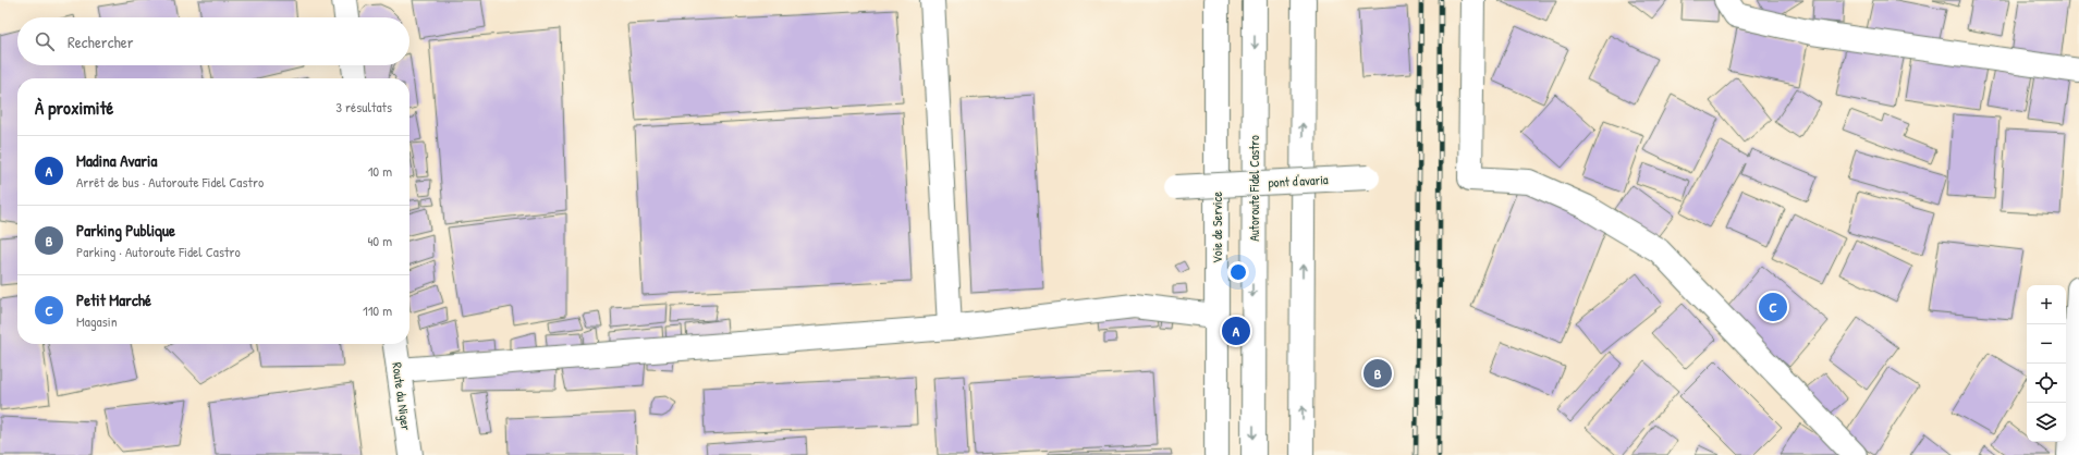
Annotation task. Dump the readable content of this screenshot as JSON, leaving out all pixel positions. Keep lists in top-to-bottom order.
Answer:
{
  "streets": {
    "main road": [
      "pont d'avaria",
      "Autoroute Fidel Castro",
      "Voie de Service",
      "Route du Niger"
    ]
  },
  "page": {
    "search": "Rechercher",
    "heading": ["À proximité", "3 résultats"],
    "list": [
      {
        "mark": "A",
        "name": "Madina Avaria",
        "note": "Arrêt de bus · Autoroute Fidel Castro",
        "value": "10 m"
      },
      {
        "mark": "B",
        "name": "Parking Publique",
        "note": "Parking · Autoroute Fidel Castro",
        "value": "40 m"
      },
      {
        "mark": "C",
        "name": "Petit Marché",
        "note": "Magasin",
        "value": "110 m"
      }
    ],
    "map_buttons": ["+", "−"],
    "pins": ["C", "A", "B"]
  }
}
